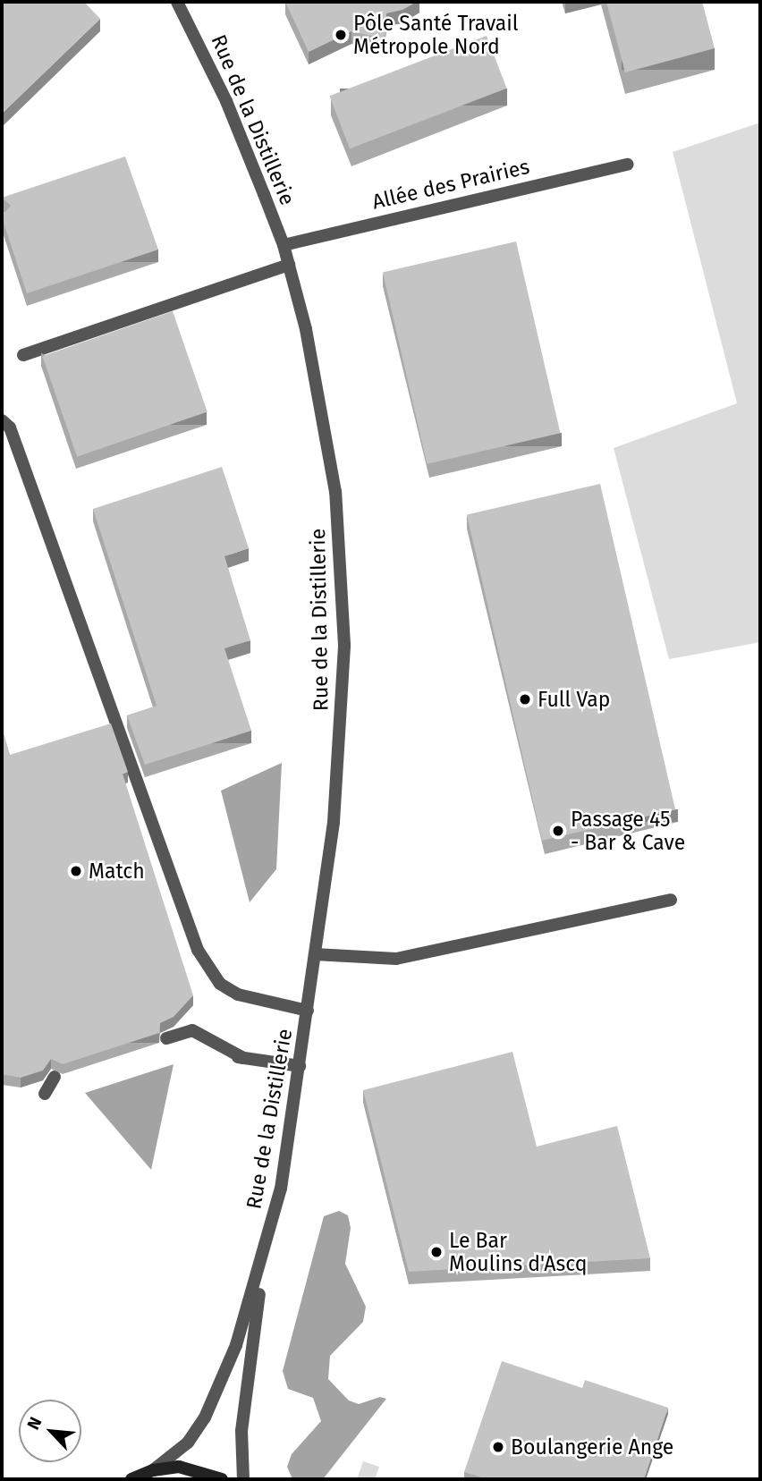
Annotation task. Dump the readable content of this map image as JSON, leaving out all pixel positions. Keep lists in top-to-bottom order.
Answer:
{
  "streets": {
    "street": ["Rue de la Distillerie", "Allée des Prairies"]
  },
  "crossings": [
    ["Rue de la Distillerie", "Allée des Prairies"]
  ],
  "places": [
    "Pôle Santé Travail Métropole Nord",
    "Full Vap",
    "Passage 45 - Bar & Cave",
    "Match",
    "Le Bar Moulins d'Ascq",
    "Boulangerie Ange"
  ],
  "north": "top left"
}
